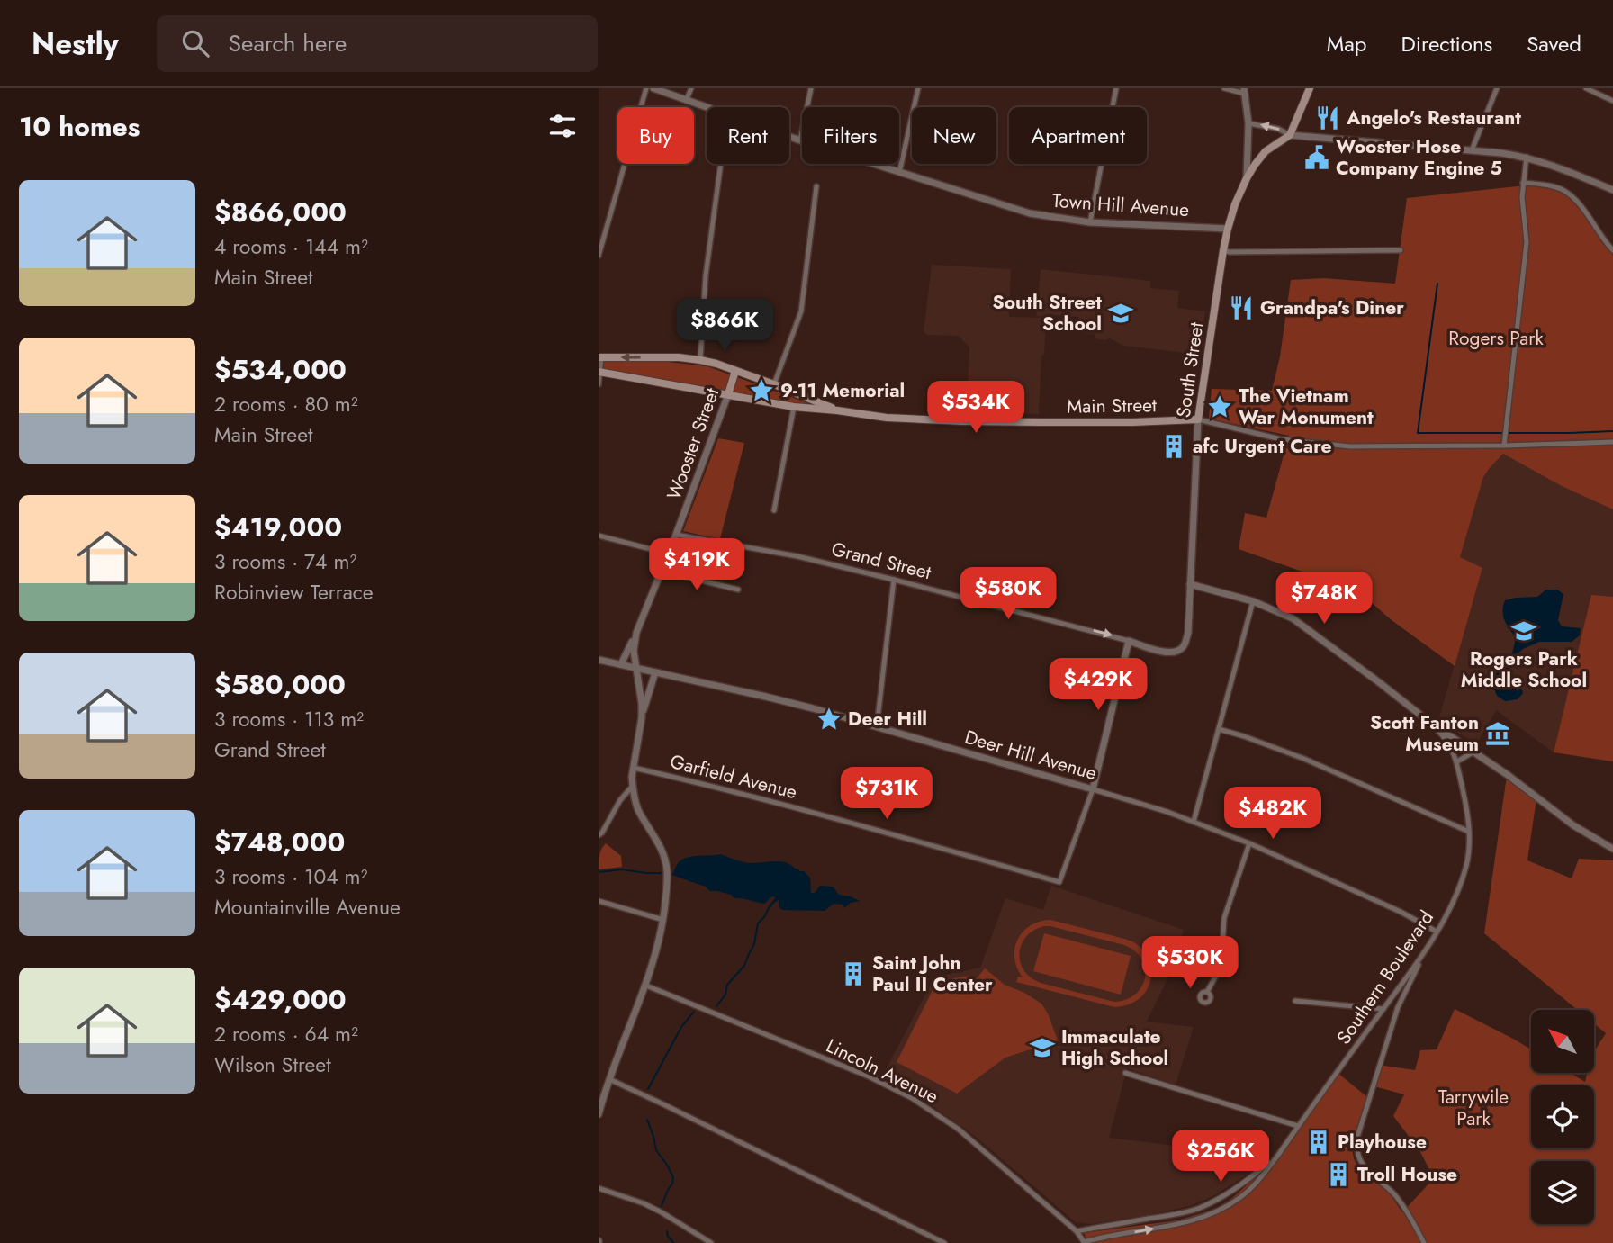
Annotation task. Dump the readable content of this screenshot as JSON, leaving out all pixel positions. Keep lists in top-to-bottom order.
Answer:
{
  "streets": {
    "main road": ["South Street", "Main Street", "Wooster Street"],
    "street": [
      "Town Hill Avenue",
      "Grand Street",
      "Deer Hill Avenue",
      "Garfield Avenue",
      "Southern Boulevard",
      "Lincoln Avenue"
    ]
  },
  "crossings": [
    ["Town Hill Avenue", "South Street"],
    ["South Street", "Main Street"],
    ["South Street", "Grand Street"],
    ["Main Street", "Wooster Street"],
    ["Wooster Street", "Grand Street"],
    ["Wooster Street", "Deer Hill Avenue"],
    ["Deer Hill Avenue", "Garfield Avenue"],
    ["Deer Hill Avenue", "Southern Boulevard"],
    ["Southern Boulevard", "Lincoln Avenue"]
  ],
  "one_way": ["Grand Street"],
  "parks": ["Rogers Park", "Tarrywile Park"],
  "places": {
    "restaurant": ["Angelo's Restaurant", "Grandpa's Diner"],
    "public building": ["Wooster Hose Company Engine 5"],
    "school or university": ["South Street School", "Rogers Park Middle School", "Immaculate High School"],
    "place": ["9-11 Memorial", "The Vietnam War Monument", "Deer Hill"],
    "building": [
      "afc Urgent Care",
      "Saint John Paul II Center",
      "Playhouse",
      "Troll House"
    ],
    "museum": ["Scott Fanton Museum"]
  },
  "north": "top left",
  "page": {
    "header": "Nestly",
    "search": "Search here",
    "nav": ["Map", "Directions", "Saved"],
    "heading": "10 homes",
    "chip": [
      "Buy",
      "Rent",
      "Filters",
      "New",
      "Apartment"
    ],
    "list": [
      {
        "name": "$866,000",
        "note": "4 rooms · 144 m² · Main Street"
      },
      {
        "name": "$534,000",
        "note": "2 rooms · 80 m² · Main Street"
      },
      {
        "name": "$419,000",
        "note": "3 rooms · 74 m² · Robinview Terrace"
      },
      {
        "name": "$580,000",
        "note": "3 rooms · 113 m² · Grand Street"
      },
      {
        "name": "$748,000",
        "note": "3 rooms · 104 m² · Mountainville Avenue"
      },
      {
        "name": "$429,000",
        "note": "2 rooms · 64 m² · Wilson Street"
      }
    ],
    "price": [
      "$866K",
      "$534K",
      "$419K",
      "$580K",
      "$748K",
      "$429K",
      "$731K",
      "$482K",
      "$530K",
      "$256K"
    ]
  }
}
